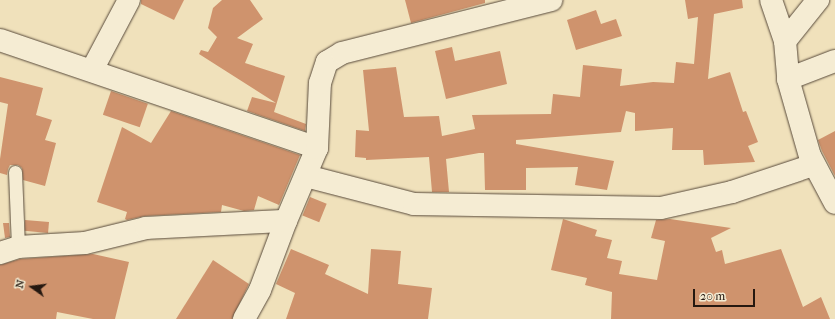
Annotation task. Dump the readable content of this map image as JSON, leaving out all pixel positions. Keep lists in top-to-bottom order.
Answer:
{
  "scale_bar": "20 m",
  "north": "left"
}
